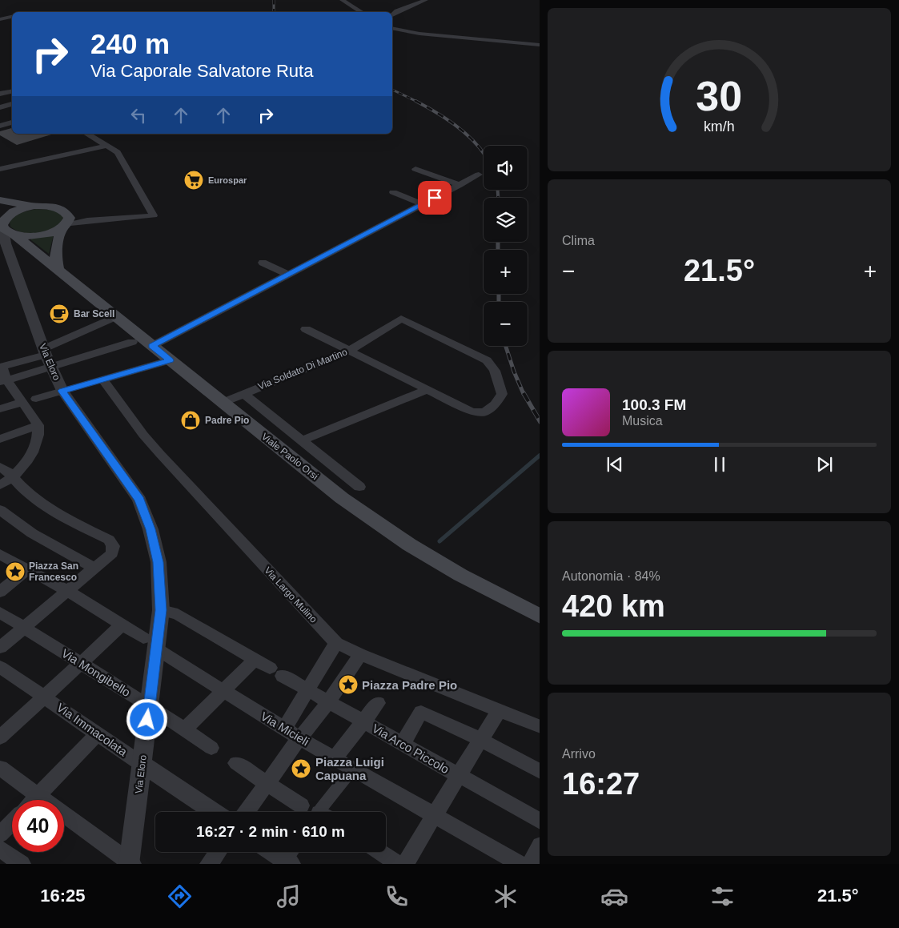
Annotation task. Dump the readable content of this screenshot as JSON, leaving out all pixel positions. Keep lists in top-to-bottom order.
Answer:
{
  "streets": {
    "main road": ["Viale Paolo Orsi"],
    "street": [
      "Via Eloro",
      "Via Soldato Di Martino",
      "Via Largo Mulino",
      "Via Mongibello",
      "Via Micieli",
      "Via Immacolata",
      "Via Arco Piccolo"
    ]
  },
  "crossings": [
    ["Via Eloro", "Viale Paolo Orsi"],
    ["Via Eloro", "Via Mongibello"],
    ["Via Eloro", "Via Micieli"],
    ["Via Eloro", "Via Immacolata"],
    ["Via Eloro", "Via Arco Piccolo"],
    ["Via Soldato Di Martino", "Viale Paolo Orsi"]
  ],
  "places": {
    "supermarket": ["Eurospar"],
    "cafe": ["Bar Scell"],
    "shop": ["Padre Pio"],
    "place": ["Piazza San Francesco", "Piazza Padre Pio", "Piazza Luigi Capuana"]
  },
  "page": {
    "turn": ["240 m", "Via Caporale Salvatore Ruta"],
    "map_buttons": ["+", "−"],
    "tile": [
      "Clima",
      ["Autonomia · 84%", "420 km"],
      ["Arrivo", "16:27"]
    ],
    "heat": ["−", "21.5°", "+"],
    "song": ["100.3 FM", "Musica"],
    "limit": "40",
    "trip": "16:27 · 2 min · 610 m",
    "tabs": ["16:25", "21.5°"],
    "gauge": ["30", "km/h"]
  }
}
